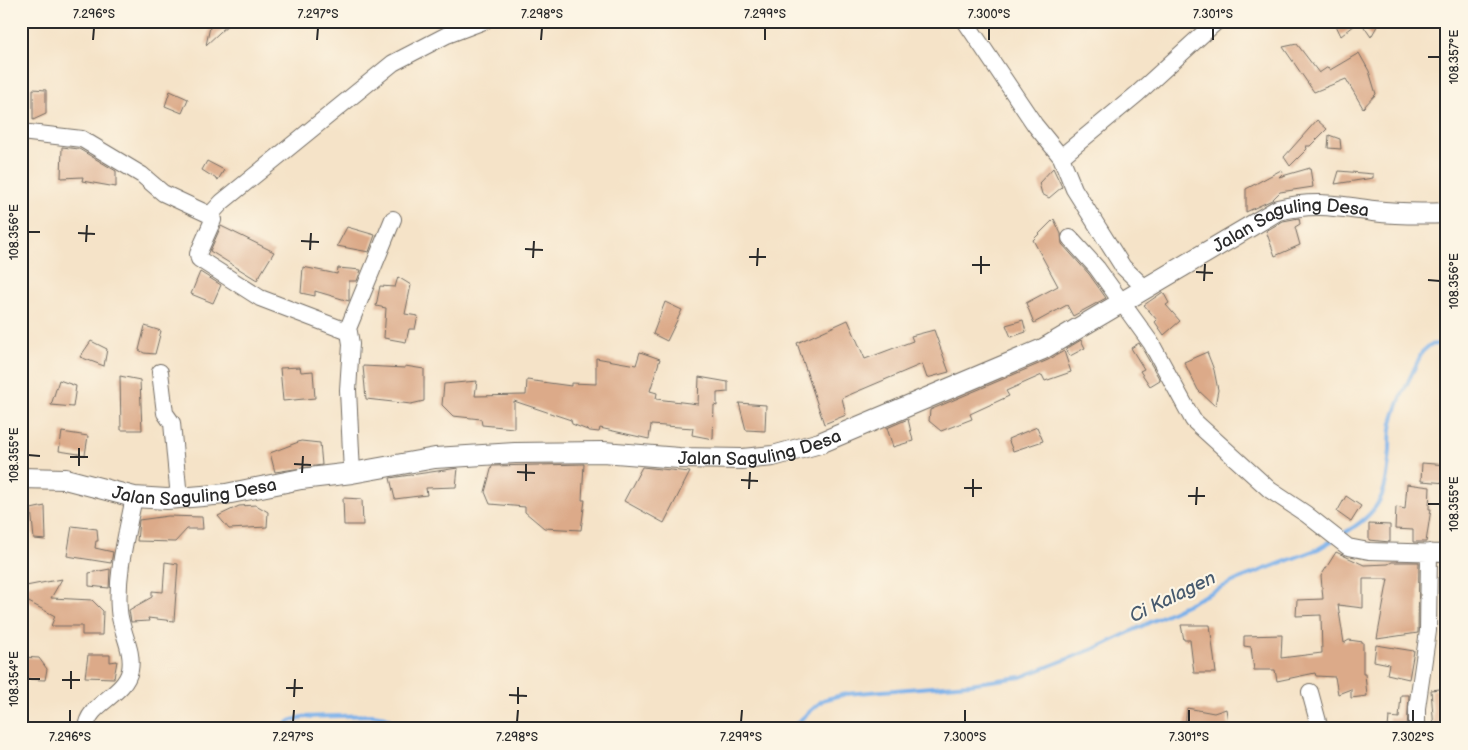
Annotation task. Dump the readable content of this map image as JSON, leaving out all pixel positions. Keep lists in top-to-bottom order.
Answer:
{
  "streets": {
    "street": ["Jalan Saguling Desa"]
  },
  "water": ["Ci Kalagen"],
  "coordinates": [
    "7.296°S",
    "7.297°S",
    "7.298°S",
    "7.299°S",
    "7.300°S",
    "7.301°S",
    "108.357°E",
    "108.356°E",
    "108.355°E",
    "108.354°E",
    "7.302°S"
  ]
}
